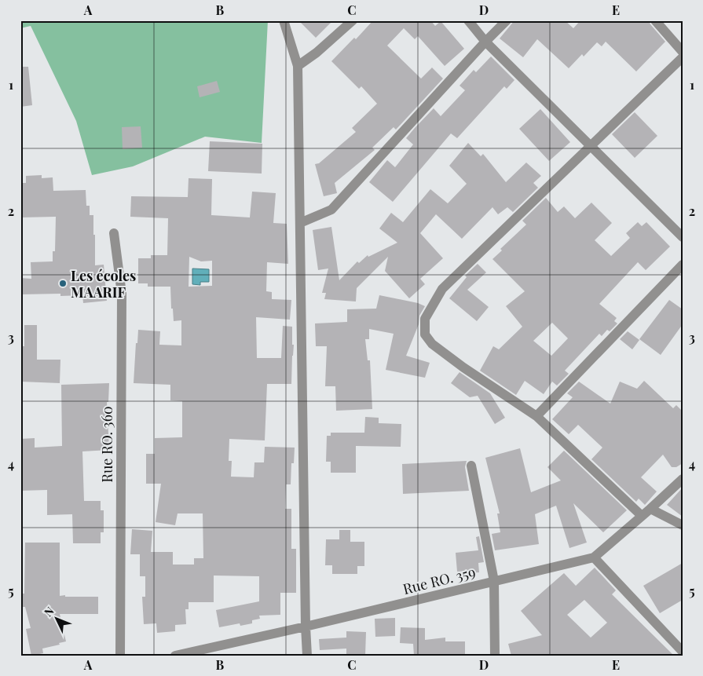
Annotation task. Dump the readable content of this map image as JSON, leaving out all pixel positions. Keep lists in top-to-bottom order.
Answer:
{
  "streets": {
    "street": ["Rue RO. 360", "Rue RO. 359"]
  },
  "places": ["Les écoles MAARIF"],
  "north": "top left",
  "grid": {
    "columns": [
      "A",
      "B",
      "C",
      "D",
      "E"
    ],
    "rows": [
      "1",
      "2",
      "3",
      "4",
      "5"
    ]
  }
}
